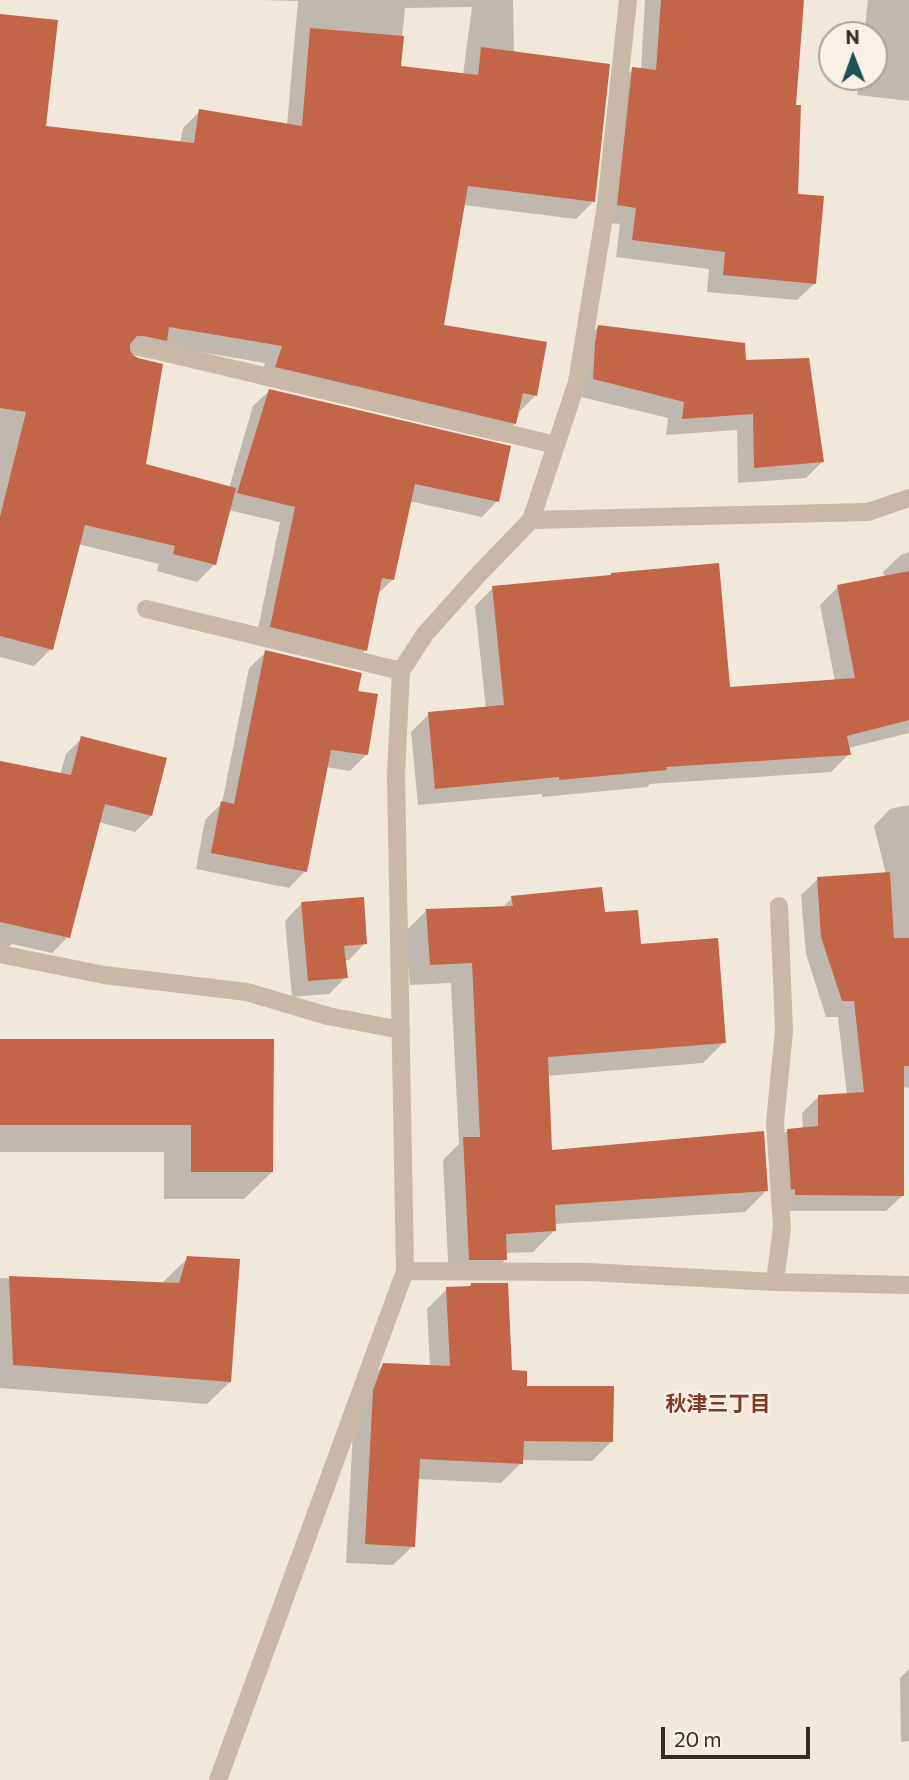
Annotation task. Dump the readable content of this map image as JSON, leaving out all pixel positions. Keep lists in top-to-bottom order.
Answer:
{
  "districts": ["秋津三丁目"],
  "scale_bar": "20 m",
  "north": "top"
}
